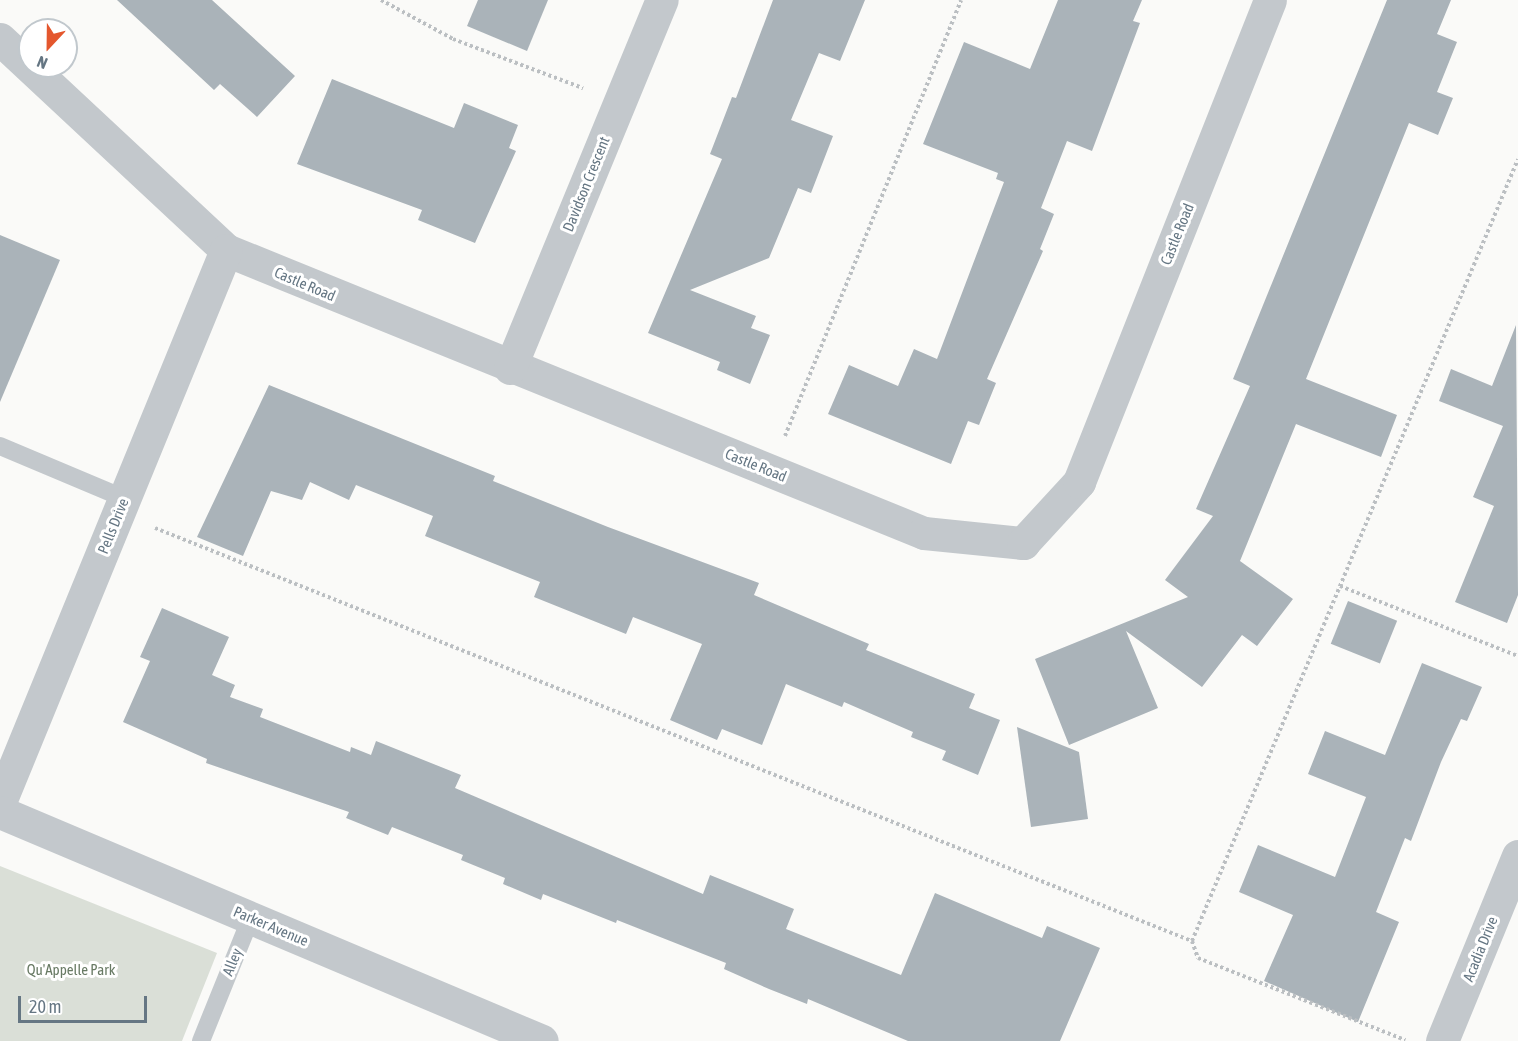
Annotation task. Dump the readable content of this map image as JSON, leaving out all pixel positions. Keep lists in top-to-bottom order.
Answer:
{
  "streets": {
    "street": [
      "Davidson Crescent",
      "Castle Road",
      "Pells Drive",
      "Parker Avenue",
      "Acadia Drive"
    ],
    "lane": ["Alley"]
  },
  "crossings": [
    ["Davidson Crescent", "Castle Road"],
    ["Castle Road", "Pells Drive"],
    ["Parker Avenue", "Alley"]
  ],
  "parks": ["Qu'Appelle Park"],
  "scale_bar": "20 m",
  "north": "bottom"
}
